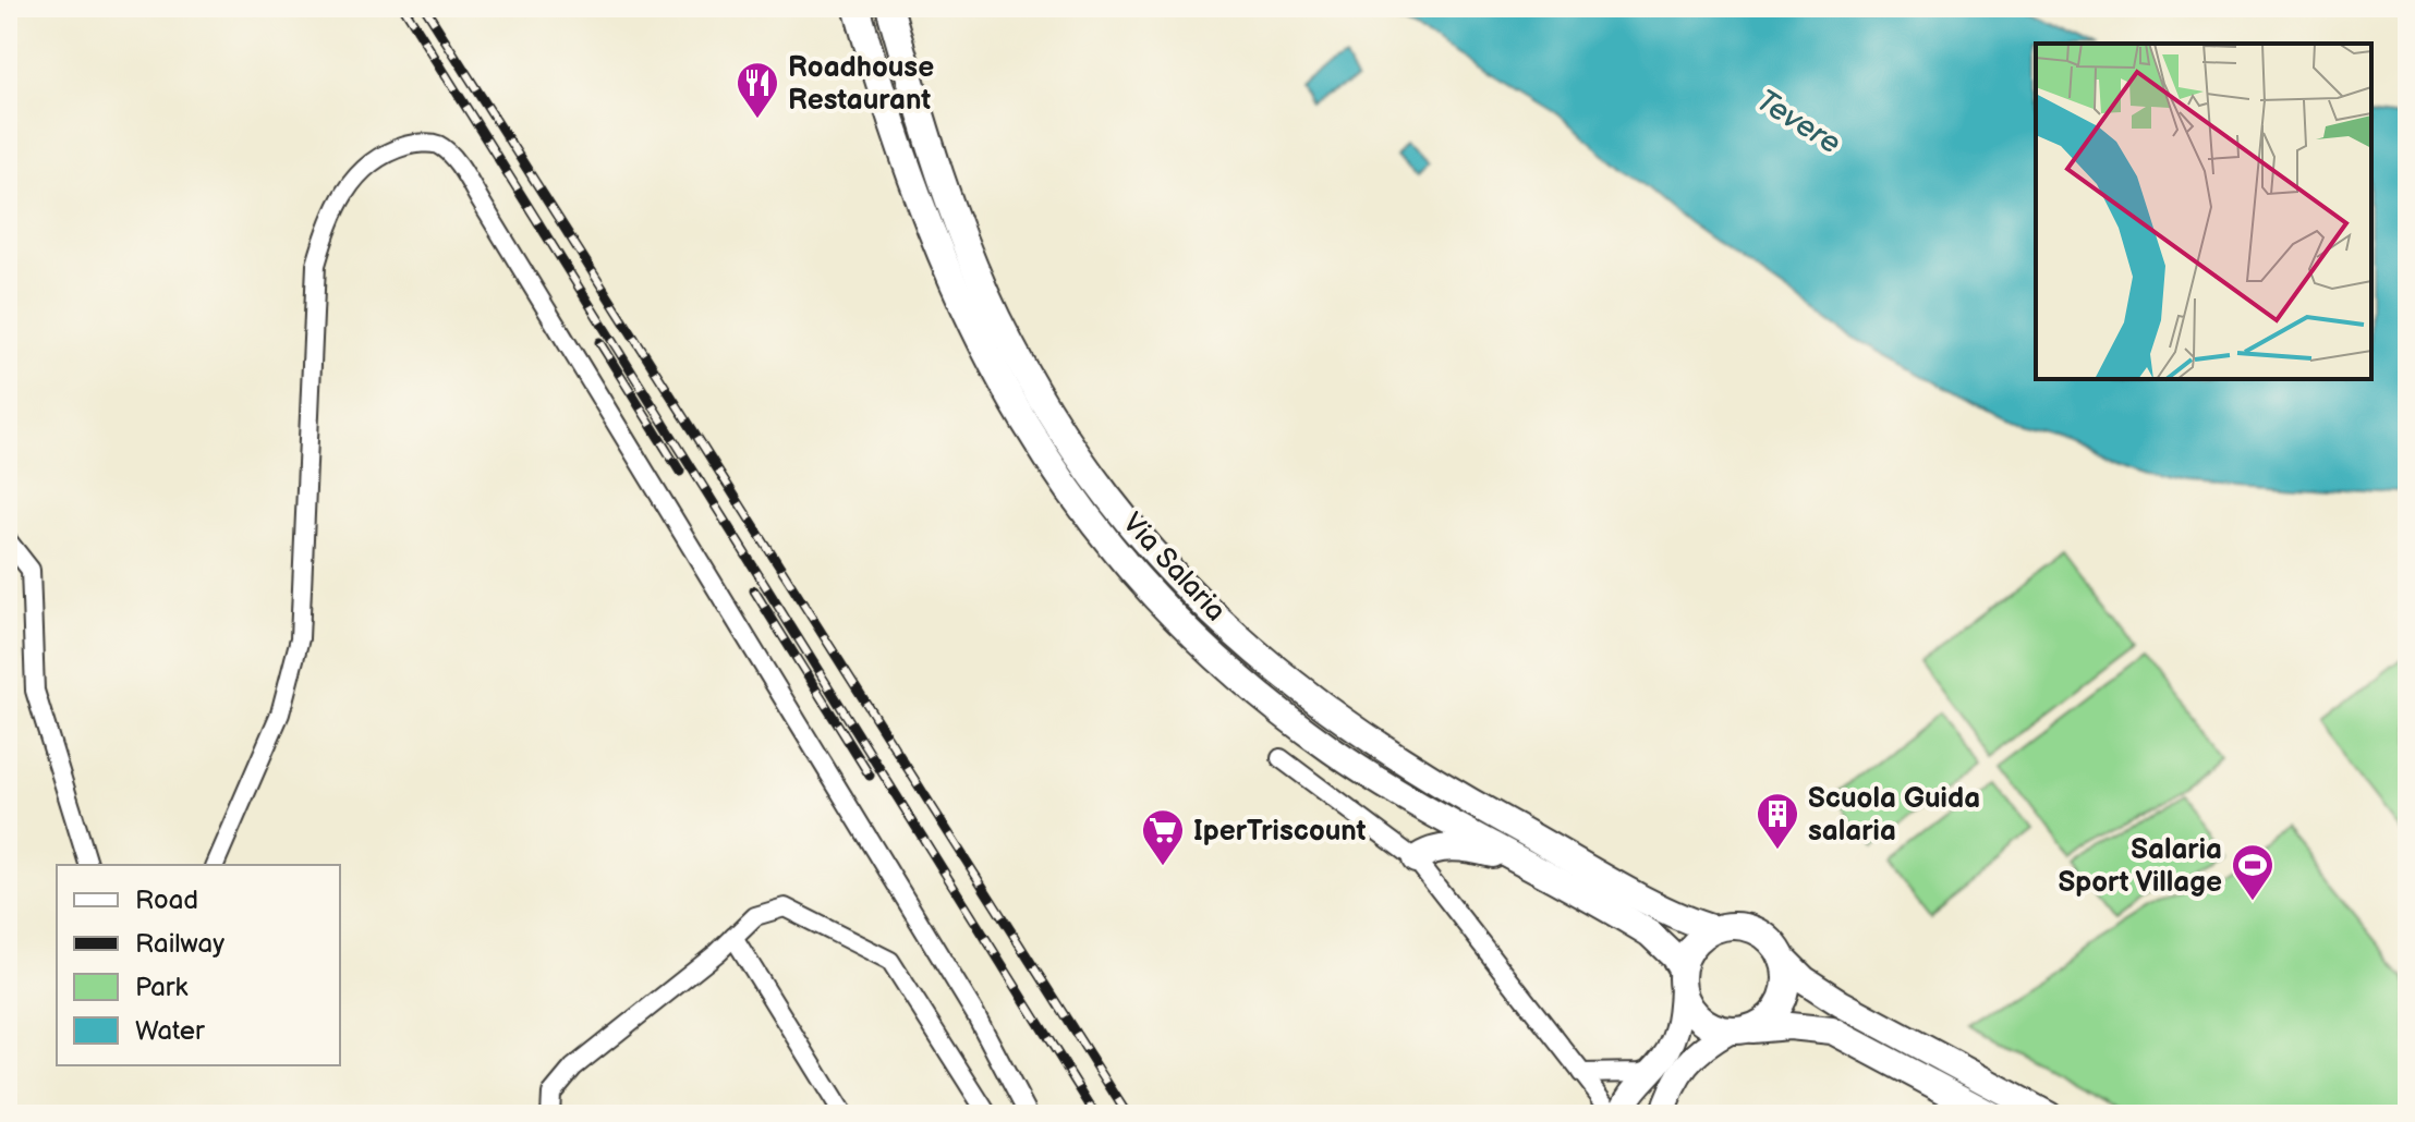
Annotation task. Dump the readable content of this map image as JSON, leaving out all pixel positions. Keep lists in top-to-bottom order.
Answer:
{
  "streets": {
    "main road": ["Via Salaria"]
  },
  "water": ["Tevere"],
  "places": {
    "restaurant": ["Roadhouse Restaurant"],
    "building": ["Scuola Guida salaria"],
    "supermarket": ["IperTriscount"],
    "sports": ["Salaria Sport Village"]
  },
  "legend": [
    "Road",
    "Railway",
    "Park",
    "Water"
  ]
}
